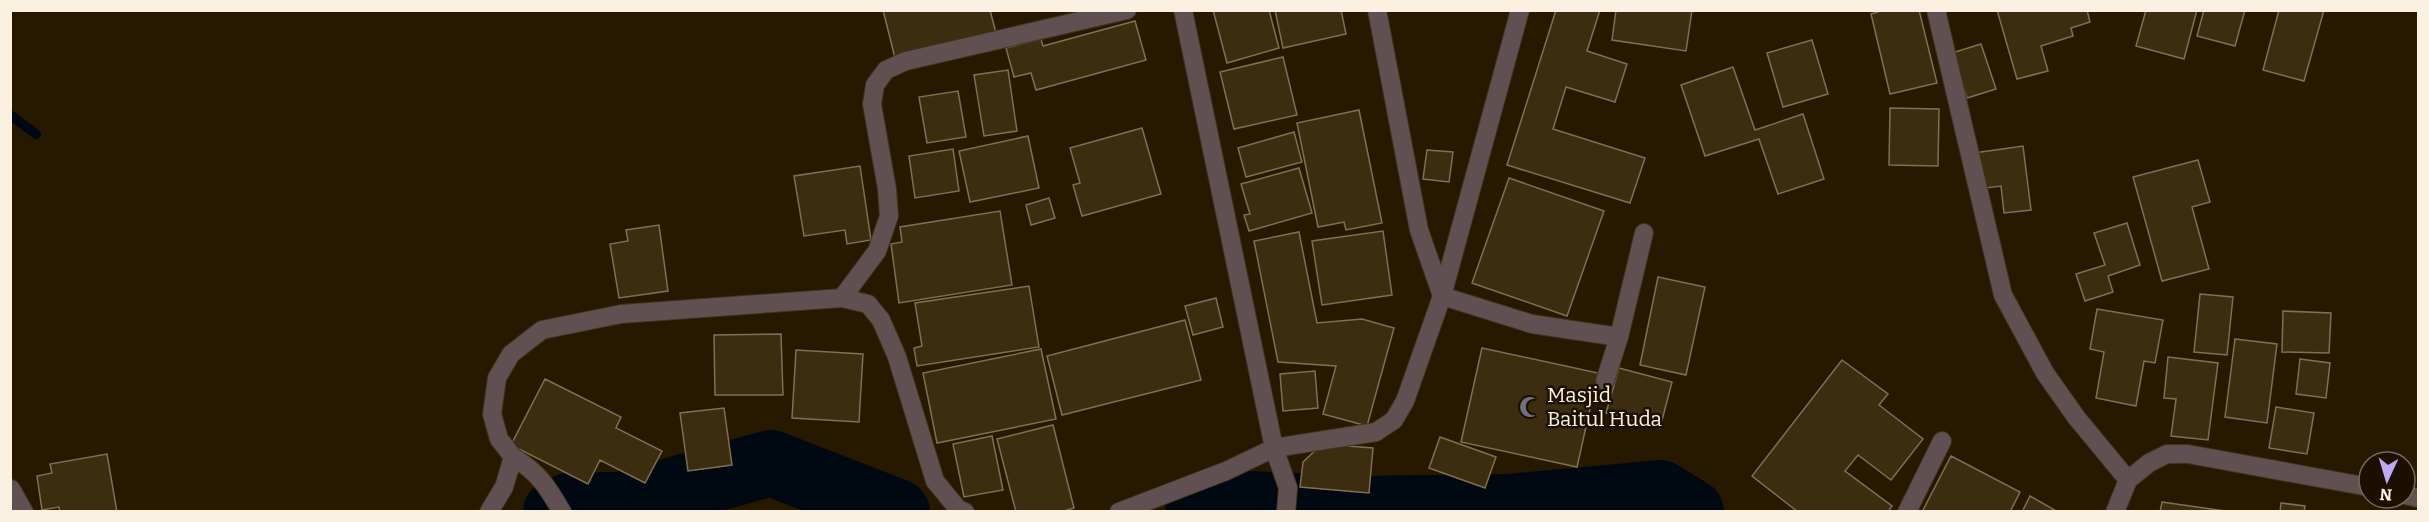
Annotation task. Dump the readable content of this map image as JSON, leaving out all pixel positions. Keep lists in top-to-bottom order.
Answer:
{
  "places": {
    "mosque": ["Masjid Baitul Huda"]
  },
  "north": "bottom"
}
